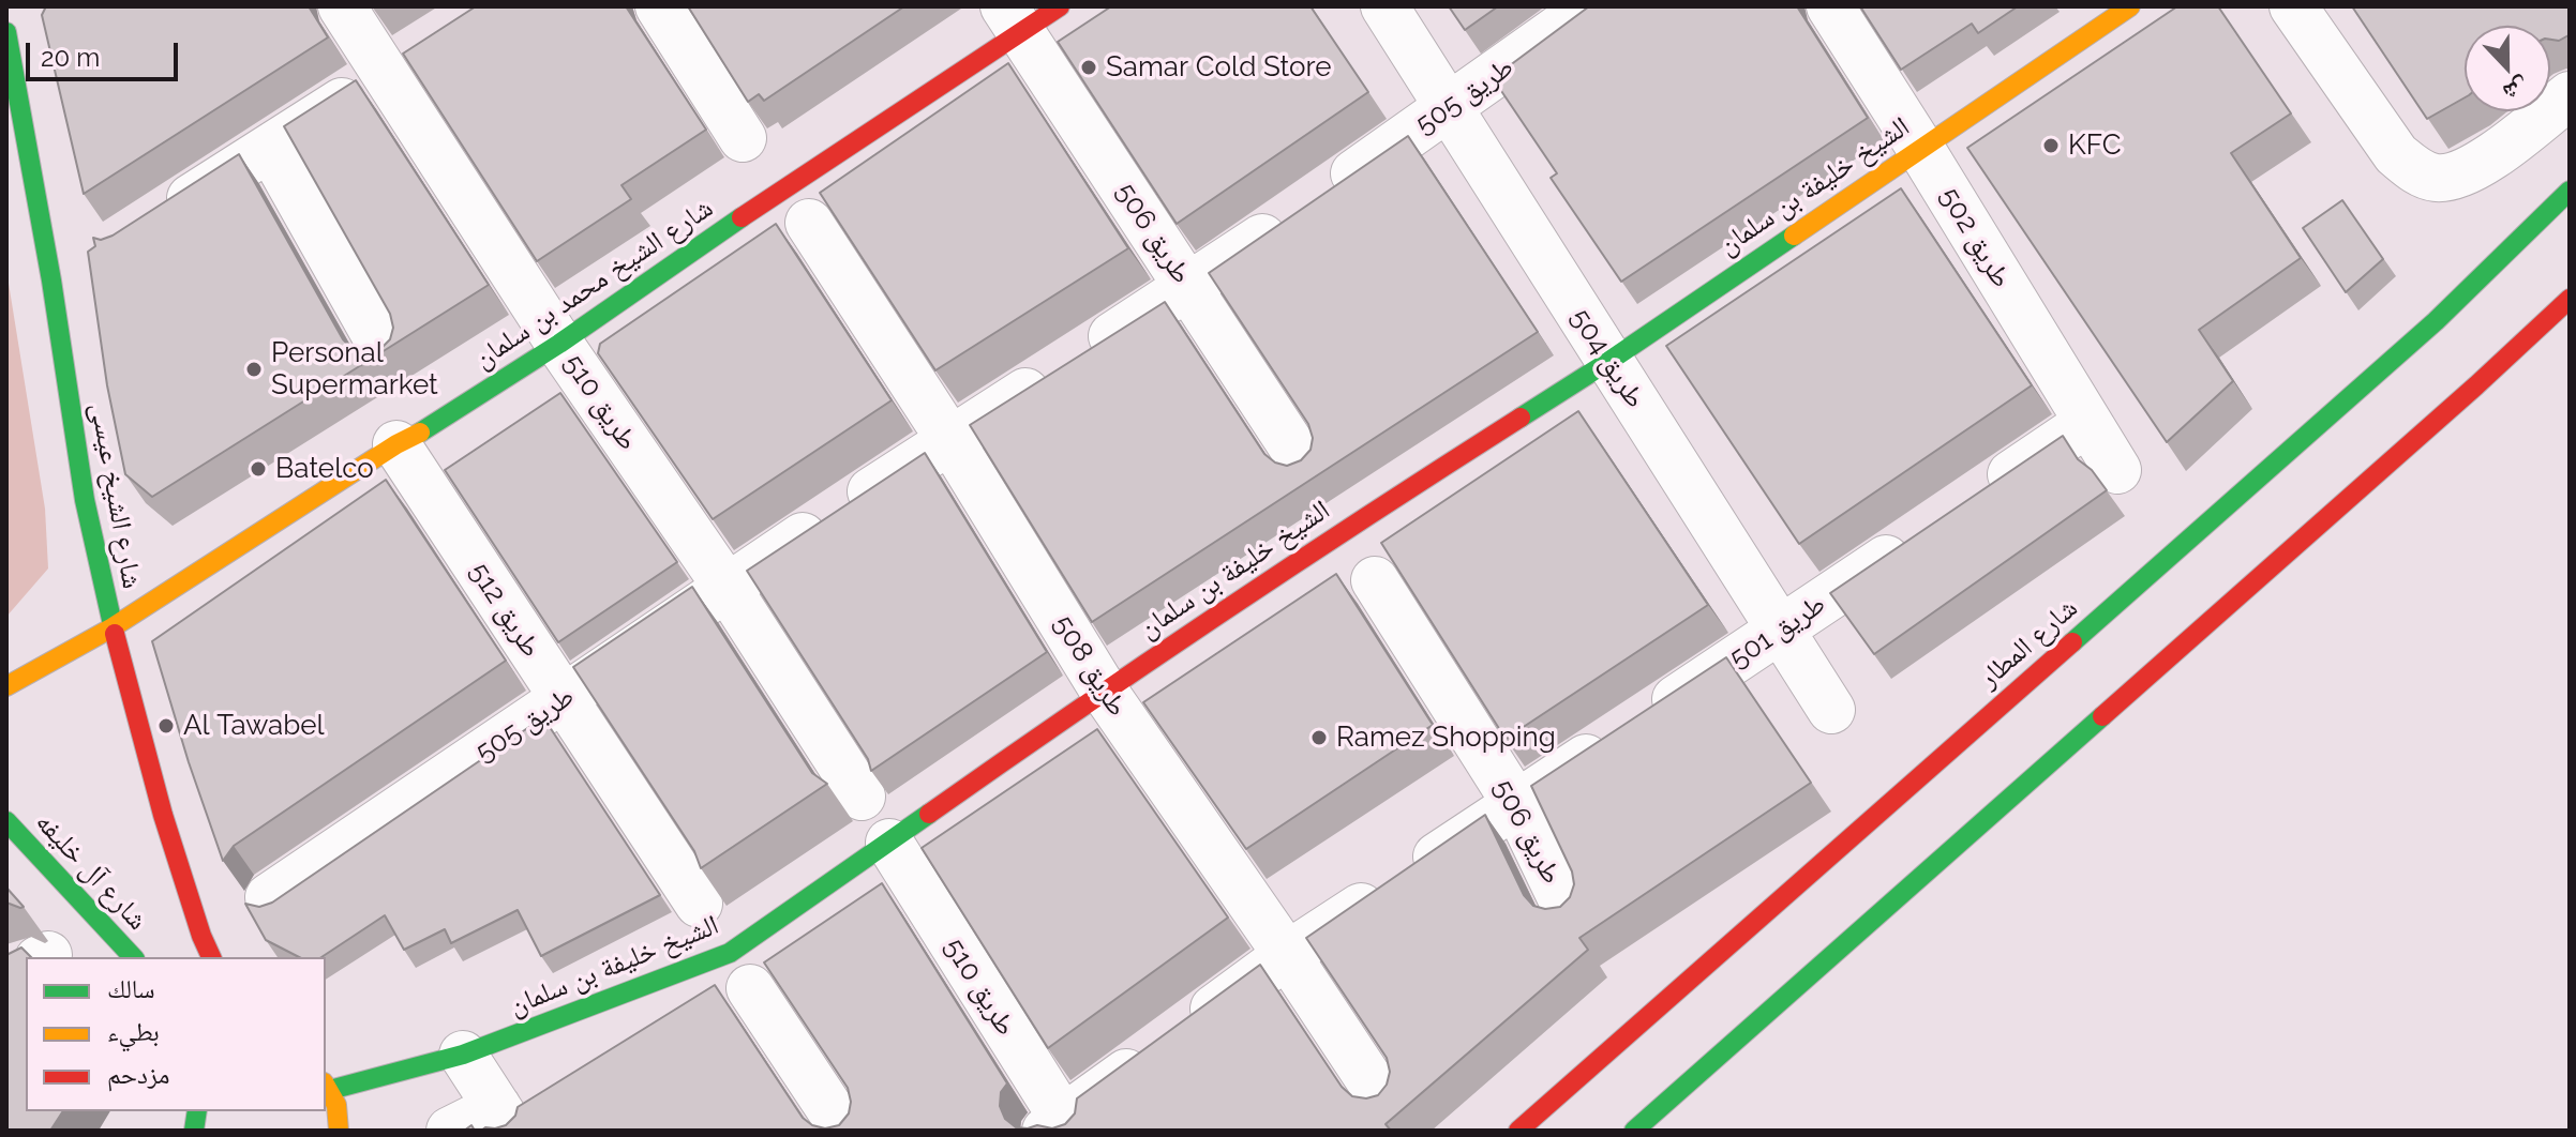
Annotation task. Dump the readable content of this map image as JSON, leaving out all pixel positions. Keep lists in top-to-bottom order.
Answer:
{
  "streets": {
    "street": [
      "طريق 505",
      "الشيخ خليفة بن سلمان",
      "طريق 506",
      "طريق 502",
      "شارع الشيخ محمد بن سلمان",
      "طريق 504",
      "طريق 510",
      "شارع الشيخ عيسى",
      "طريق 512",
      "طريق 501",
      "شارع المطار",
      "طريق 508",
      "شارع آل خليفه"
    ]
  },
  "crossings": [
    ["طريق 505", "طريق 506"],
    ["طريق 505", "طريق 504"],
    ["طريق 505", "طريق 510"],
    ["طريق 505", "طريق 512"],
    ["طريق 505", "طريق 508"],
    ["الشيخ خليفة بن سلمان", "طريق 502"],
    ["الشيخ خليفة بن سلمان", "طريق 504"],
    ["الشيخ خليفة بن سلمان", "طريق 510"],
    ["الشيخ خليفة بن سلمان", "طريق 508"],
    ["طريق 506", "شارع الشيخ محمد بن سلمان"],
    ["طريق 506", "طريق 501"],
    ["شارع الشيخ محمد بن سلمان", "طريق 510"],
    ["شارع الشيخ محمد بن سلمان", "شارع الشيخ عيسى"],
    ["شارع الشيخ محمد بن سلمان", "طريق 512"],
    ["طريق 504", "طريق 501"],
    ["طريق 510", "طريق 501"],
    ["طريق 501", "طريق 508"]
  ],
  "places": [
    "Samar Cold Store",
    "KFC",
    "Personal Supermarket",
    "Batelco",
    "Al Tawabel",
    "Ramez Shopping"
  ],
  "legend": ["سالك", "بطيء", "مزدحم"],
  "scale_bar": "20 m",
  "north": "bottom"
}
